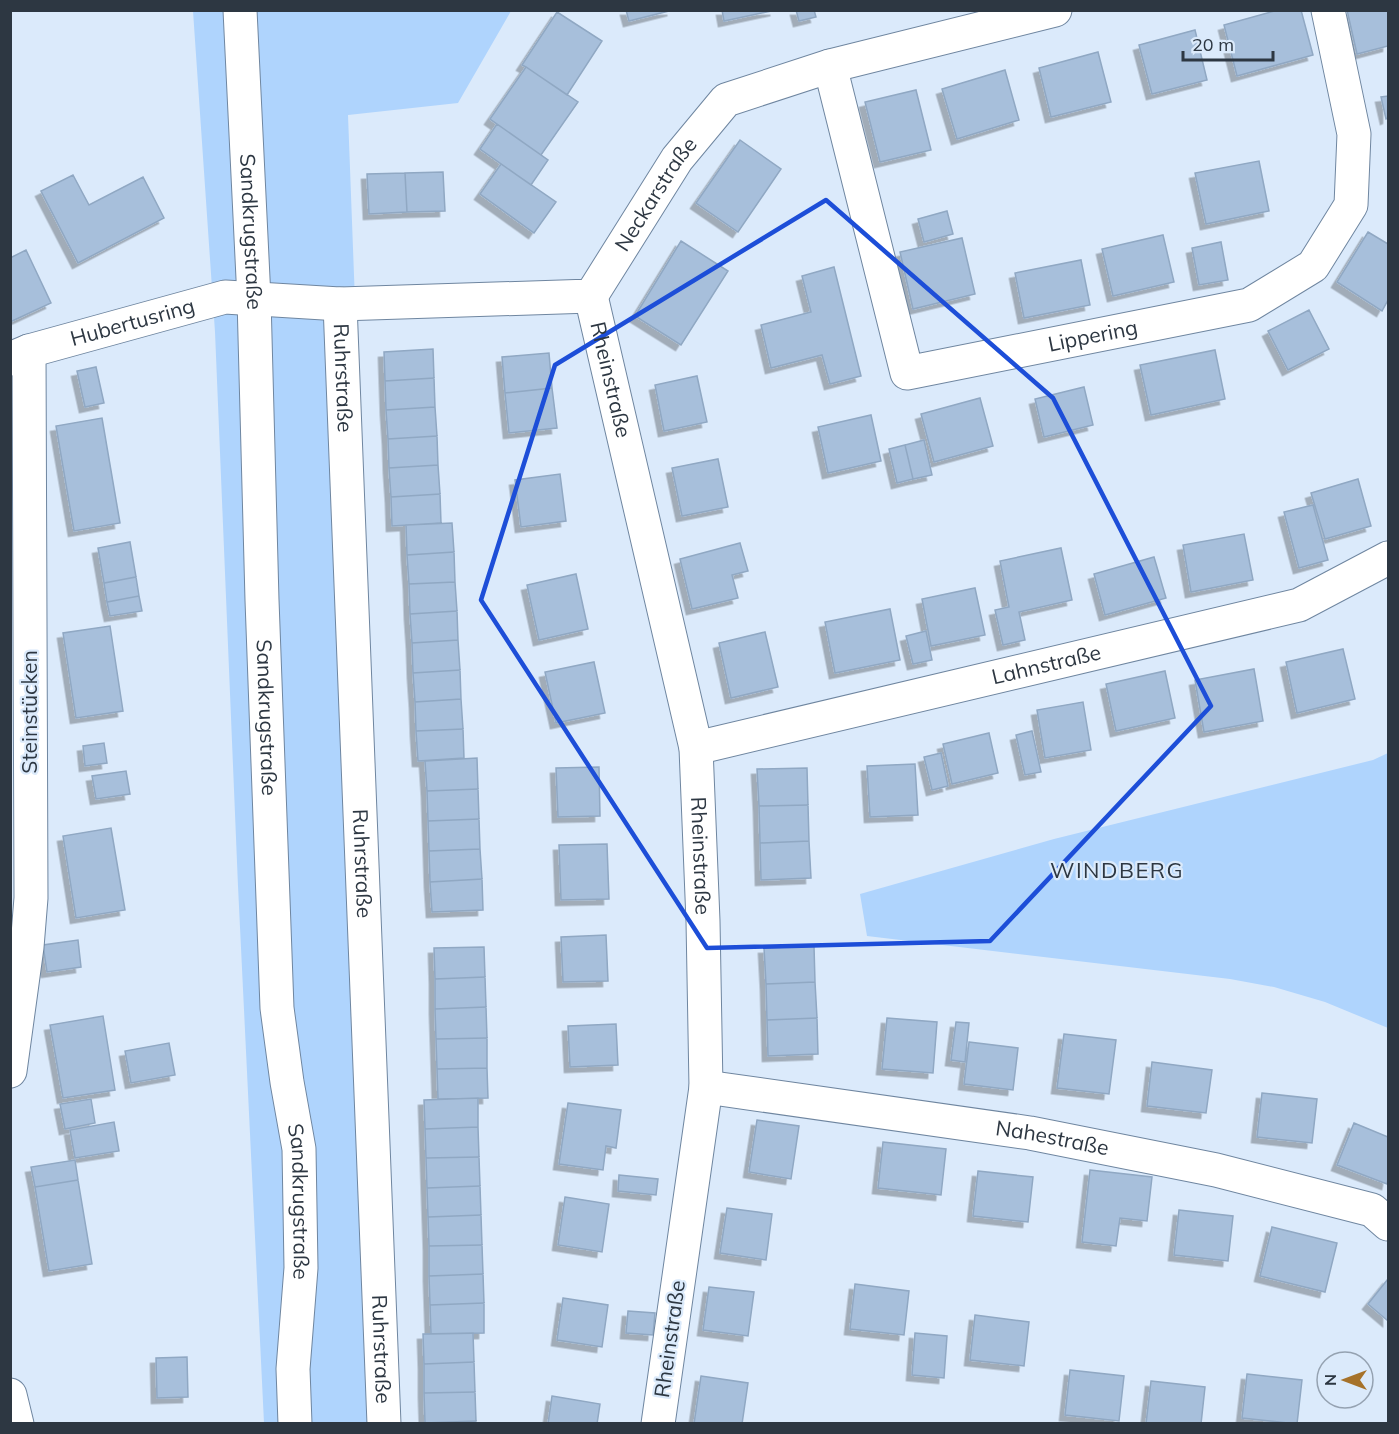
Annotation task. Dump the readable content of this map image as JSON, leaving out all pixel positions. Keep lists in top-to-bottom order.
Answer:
{
  "streets": {
    "street": [
      "Neckarstraße",
      "Sandkrugstraße",
      "Hubertusring",
      "Lippering",
      "Ruhrstraße",
      "Rheinstraße",
      "Lahnstraße",
      "Steinstücken",
      "Nahestraße"
    ]
  },
  "crossings": [
    ["Neckarstraße", "Lippering"],
    ["Neckarstraße", "Rheinstraße"],
    ["Sandkrugstraße", "Hubertusring"],
    ["Hubertusring", "Steinstücken"],
    ["Rheinstraße", "Lahnstraße"],
    ["Rheinstraße", "Nahestraße"]
  ],
  "districts": ["WINDBERG"],
  "scale_bar": "20 m",
  "north": "left"
}
